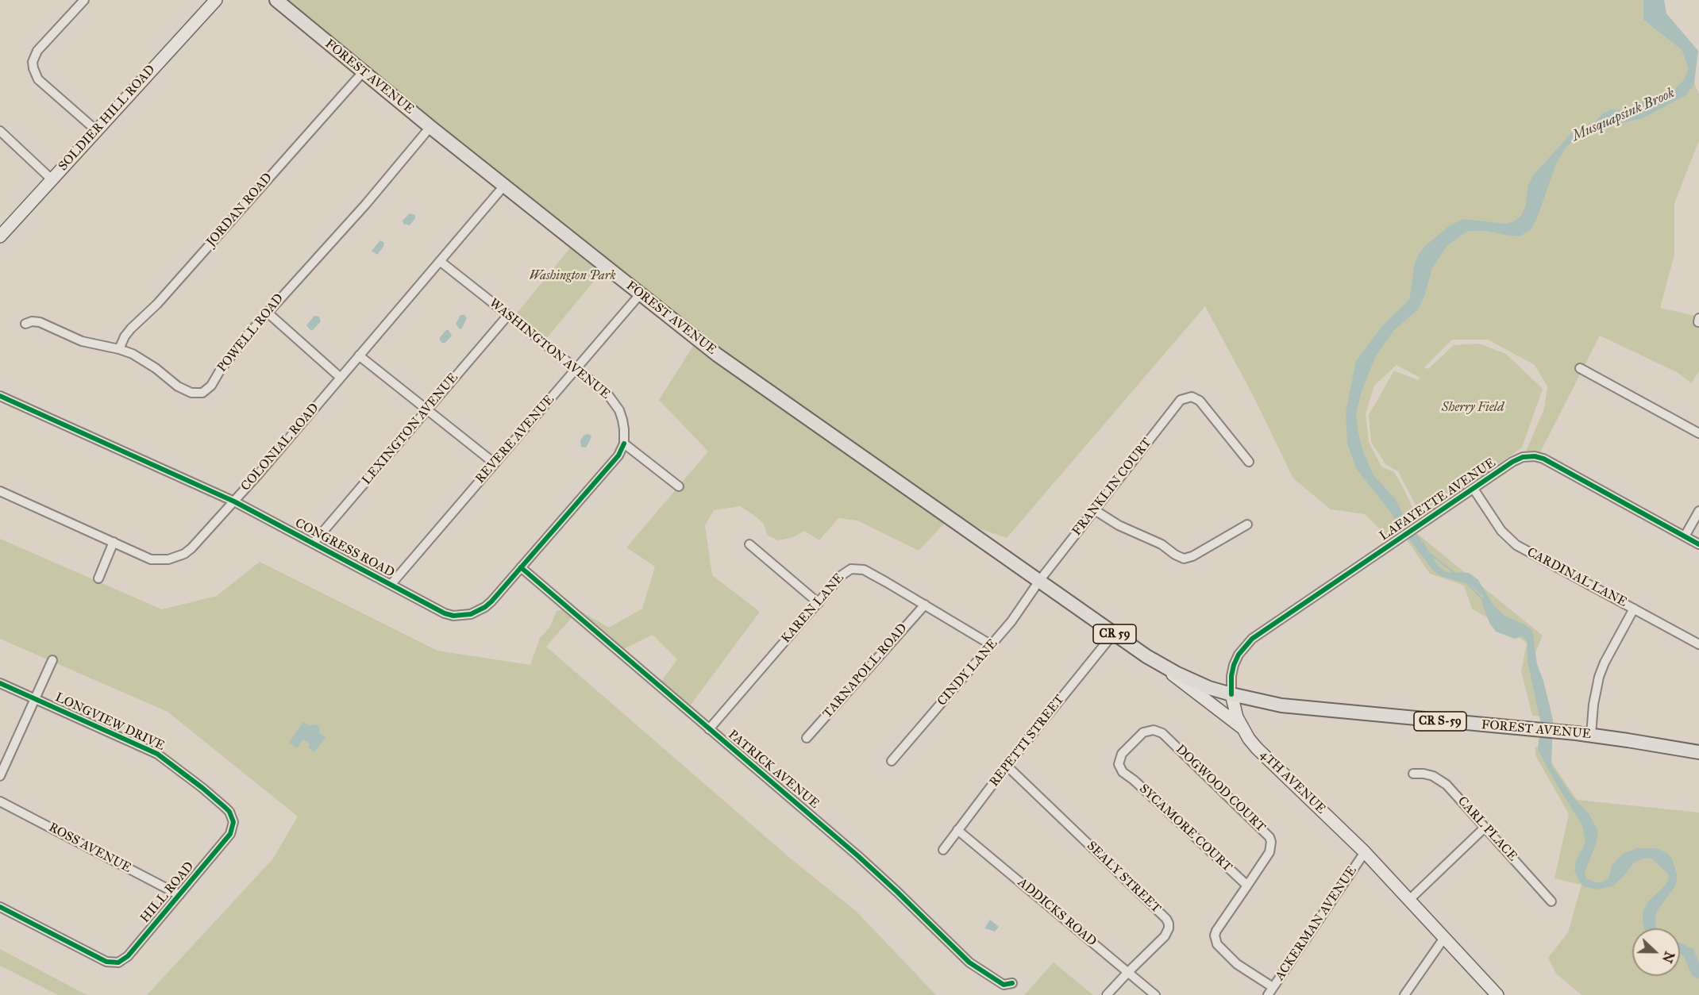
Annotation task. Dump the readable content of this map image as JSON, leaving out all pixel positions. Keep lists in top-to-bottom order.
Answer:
{
  "streets": {
    "main road": [
      "FOREST AVENUE",
      "SOLDIER HILL ROAD",
      "CR 59",
      "CR S-59",
      "4TH AVENUE"
    ],
    "street": [
      "JORDAN ROAD",
      "POWELL ROAD",
      "WASHINGTON AVENUE",
      "LEXINGTON AVENUE",
      "REVERE AVENUE",
      "COLONIAL ROAD",
      "FRANKLIN COURT",
      "LAFAYETTE AVENUE",
      "CONGRESS ROAD",
      "CARDINAL LANE",
      "KAREN LANE",
      "TARNAPOLL ROAD",
      "CINDY LANE",
      "LONGVIEW DRIVE",
      "REPETTI STREET",
      "PATRICK AVENUE",
      "DOGWOOD COURT",
      "SYCAMORE COURT",
      "CARL PLACE",
      "ROSS AVENUE",
      "SEALY STREET",
      "HILL ROAD",
      "ADDICKS ROAD",
      "ACKERMAN AVENUE"
    ]
  },
  "crossings": [
    ["FOREST AVENUE", "JORDAN ROAD"],
    ["FOREST AVENUE", "POWELL ROAD"],
    ["FOREST AVENUE", "REVERE AVENUE"],
    ["FOREST AVENUE", "COLONIAL ROAD"],
    ["FOREST AVENUE", "FRANKLIN COURT"],
    ["FOREST AVENUE", "LAFAYETTE AVENUE"],
    ["FOREST AVENUE", "CR 59"],
    ["FOREST AVENUE", "CINDY LANE"],
    ["FOREST AVENUE", "4TH AVENUE"],
    ["JORDAN ROAD", "POWELL ROAD"],
    ["WASHINGTON AVENUE", "LEXINGTON AVENUE"],
    ["WASHINGTON AVENUE", "REVERE AVENUE"],
    ["WASHINGTON AVENUE", "COLONIAL ROAD"],
    ["WASHINGTON AVENUE", "CONGRESS ROAD"],
    ["LEXINGTON AVENUE", "CONGRESS ROAD"],
    ["REVERE AVENUE", "CONGRESS ROAD"],
    ["COLONIAL ROAD", "CONGRESS ROAD"],
    ["FRANKLIN COURT", "CR 59"],
    ["FRANKLIN COURT", "CINDY LANE"],
    ["LAFAYETTE AVENUE", "CARDINAL LANE"],
    ["LAFAYETTE AVENUE", "CR 59"],
    ["LAFAYETTE AVENUE", "4TH AVENUE"],
    ["CONGRESS ROAD", "PATRICK AVENUE"],
    ["KAREN LANE", "TARNAPOLL ROAD"],
    ["KAREN LANE", "CINDY LANE"],
    ["KAREN LANE", "PATRICK AVENUE"],
    ["CR 59", "CINDY LANE"],
    ["CR 59", "REPETTI STREET"],
    ["CR 59", "4TH AVENUE"],
    ["LONGVIEW DRIVE", "HILL ROAD"],
    ["REPETTI STREET", "SEALY STREET"],
    ["REPETTI STREET", "ADDICKS ROAD"],
    ["4TH AVENUE", "ACKERMAN AVENUE"],
    ["DOGWOOD COURT", "SYCAMORE COURT"],
    ["DOGWOOD COURT", "ACKERMAN AVENUE"],
    ["ROSS AVENUE", "HILL ROAD"],
    ["SEALY STREET", "ADDICKS ROAD"]
  ],
  "water": ["Musquapsink Brook"],
  "parks": ["Washington Park", "Sherry Field"],
  "north": "right"
}
